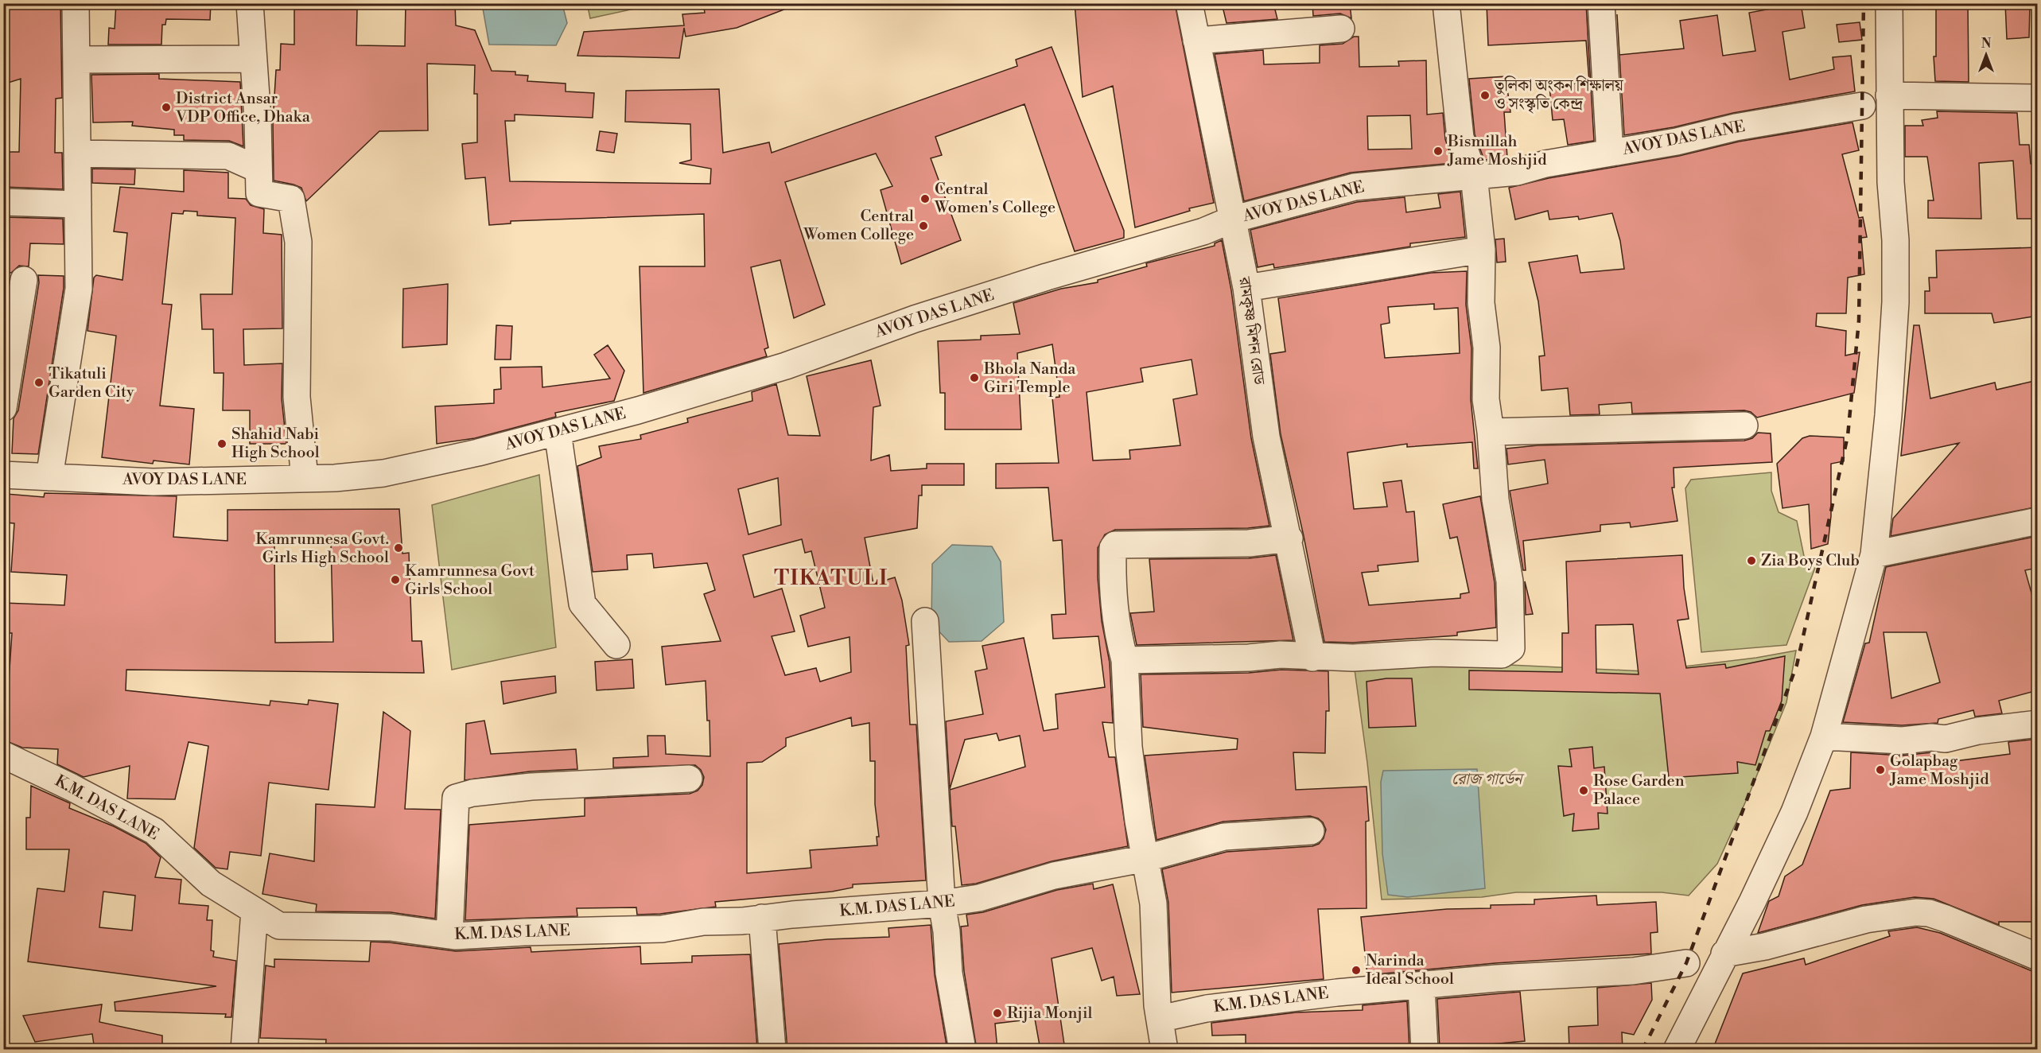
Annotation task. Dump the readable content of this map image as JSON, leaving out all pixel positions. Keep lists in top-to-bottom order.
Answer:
{
  "streets": {
    "street": ["AVOY DAS LANE", "রামকৃষ্ণ মিশন রোড", "K.M. DAS LANE"]
  },
  "crossings": [
    ["AVOY DAS LANE", "রামকৃষ্ণ মিশন রোড"]
  ],
  "districts": ["TIKATULI"],
  "parks": ["রোজ গার্ডেন"],
  "places": [
    "তুলিকা অংকন শিক্ষালয় ও সংস্কৃতি কেন্দ্র",
    "District Ansar VDP Office, Dhaka",
    "Bismillah Jame Moshjid",
    "Central Women's College",
    "Central Women College",
    "Bhola Nanda Giri Temple",
    "Tikatuli Garden City",
    "Shahid Nabi High School",
    "Kamrunnesa Govt. Girls High School",
    "Zia Boys Club",
    "Kamrunnesa Govt Girls School",
    "Golapbag Jame Moshjid",
    "Rose Garden Palace",
    "Narinda Ideal School",
    "Rijia Monjil"
  ],
  "north": "top"
}
